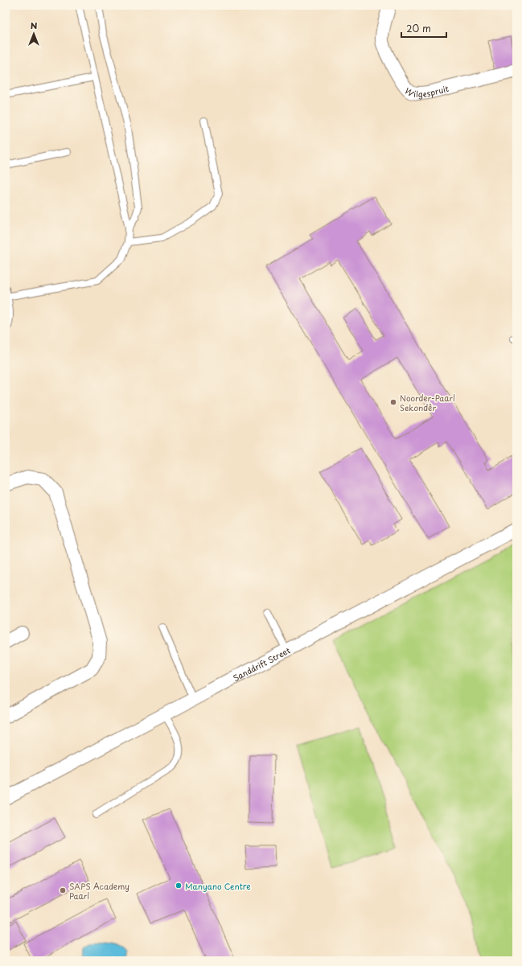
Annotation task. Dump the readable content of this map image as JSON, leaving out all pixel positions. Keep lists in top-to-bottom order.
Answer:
{
  "streets": {
    "street": ["Wilgespruit", "Sanddrift Street"]
  },
  "places": ["Noorder-Paarl Sekondêr", "Manyano Centre", "SAPS Academy Paarl"],
  "scale_bar": "20 m",
  "north": "top"
}
